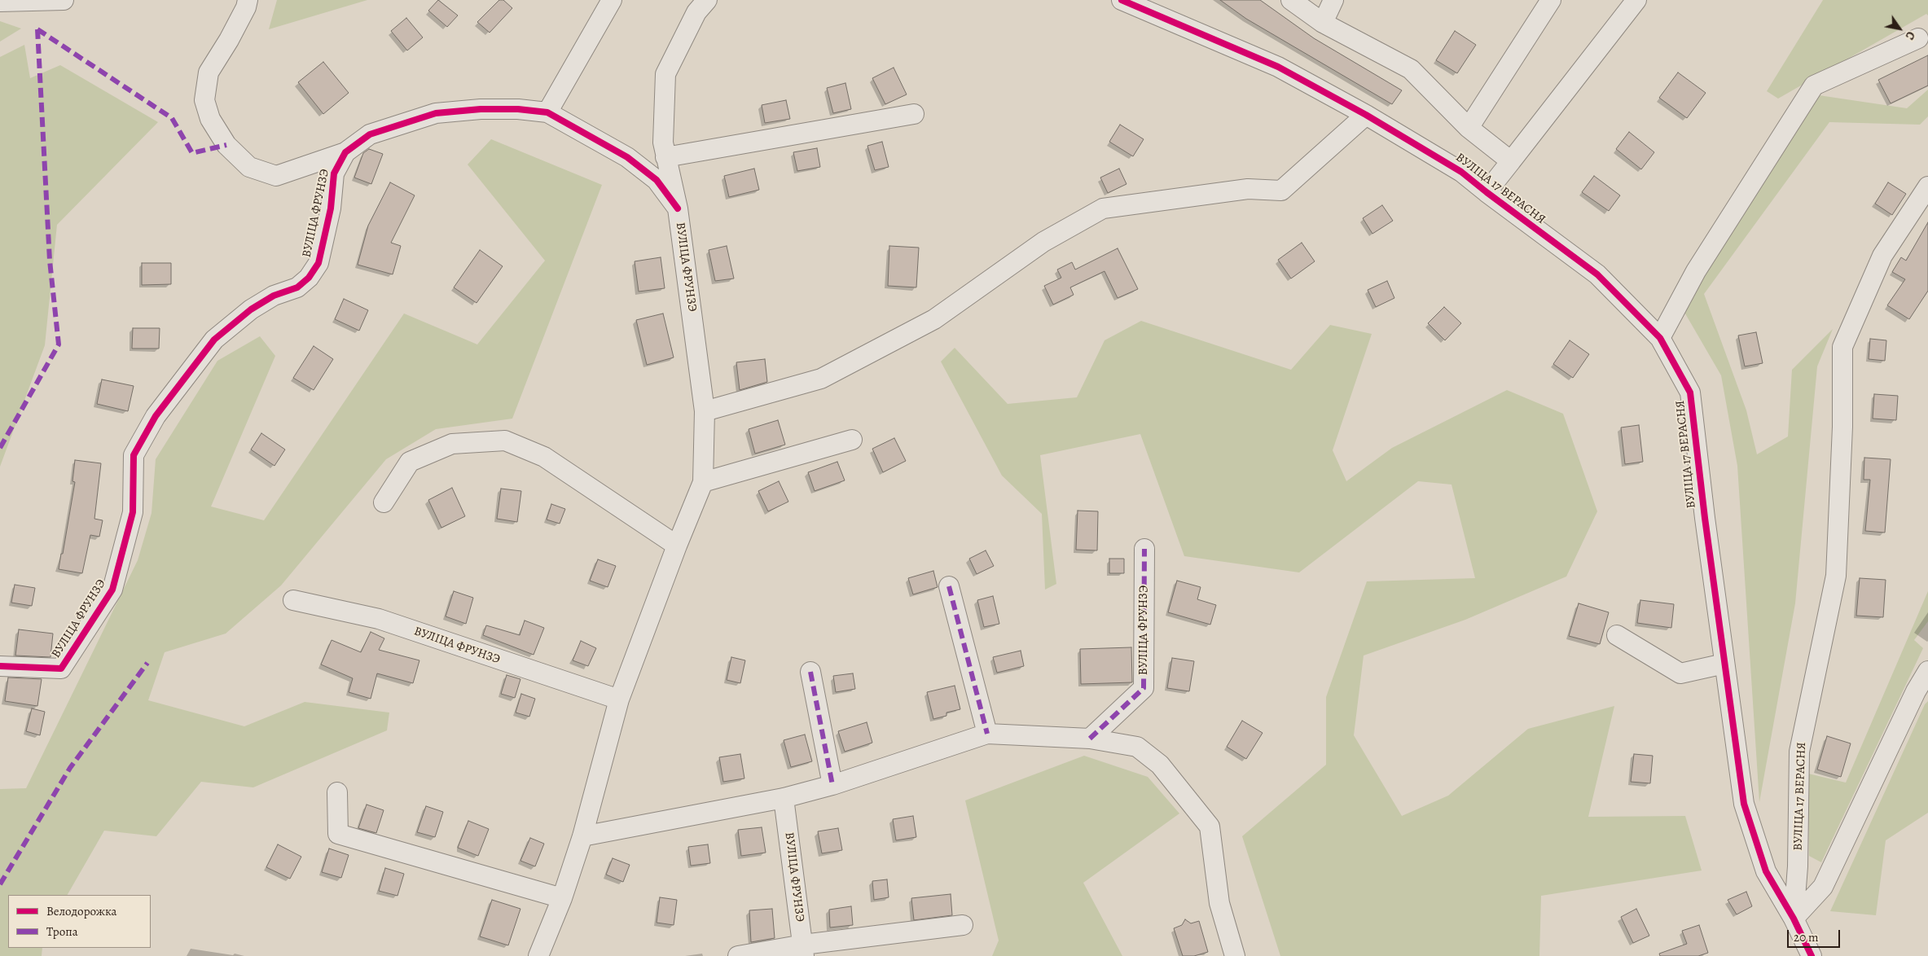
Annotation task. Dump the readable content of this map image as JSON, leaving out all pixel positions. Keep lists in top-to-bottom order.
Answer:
{
  "streets": {
    "street": ["ВУЛІЦА 17 ВЕРАСНЯ", "ВУЛІЦА ФРУНЗЭ"]
  },
  "legend": ["Велодорожка", "Тропа"],
  "scale_bar": "20 m",
  "north": "bottom right"
}
